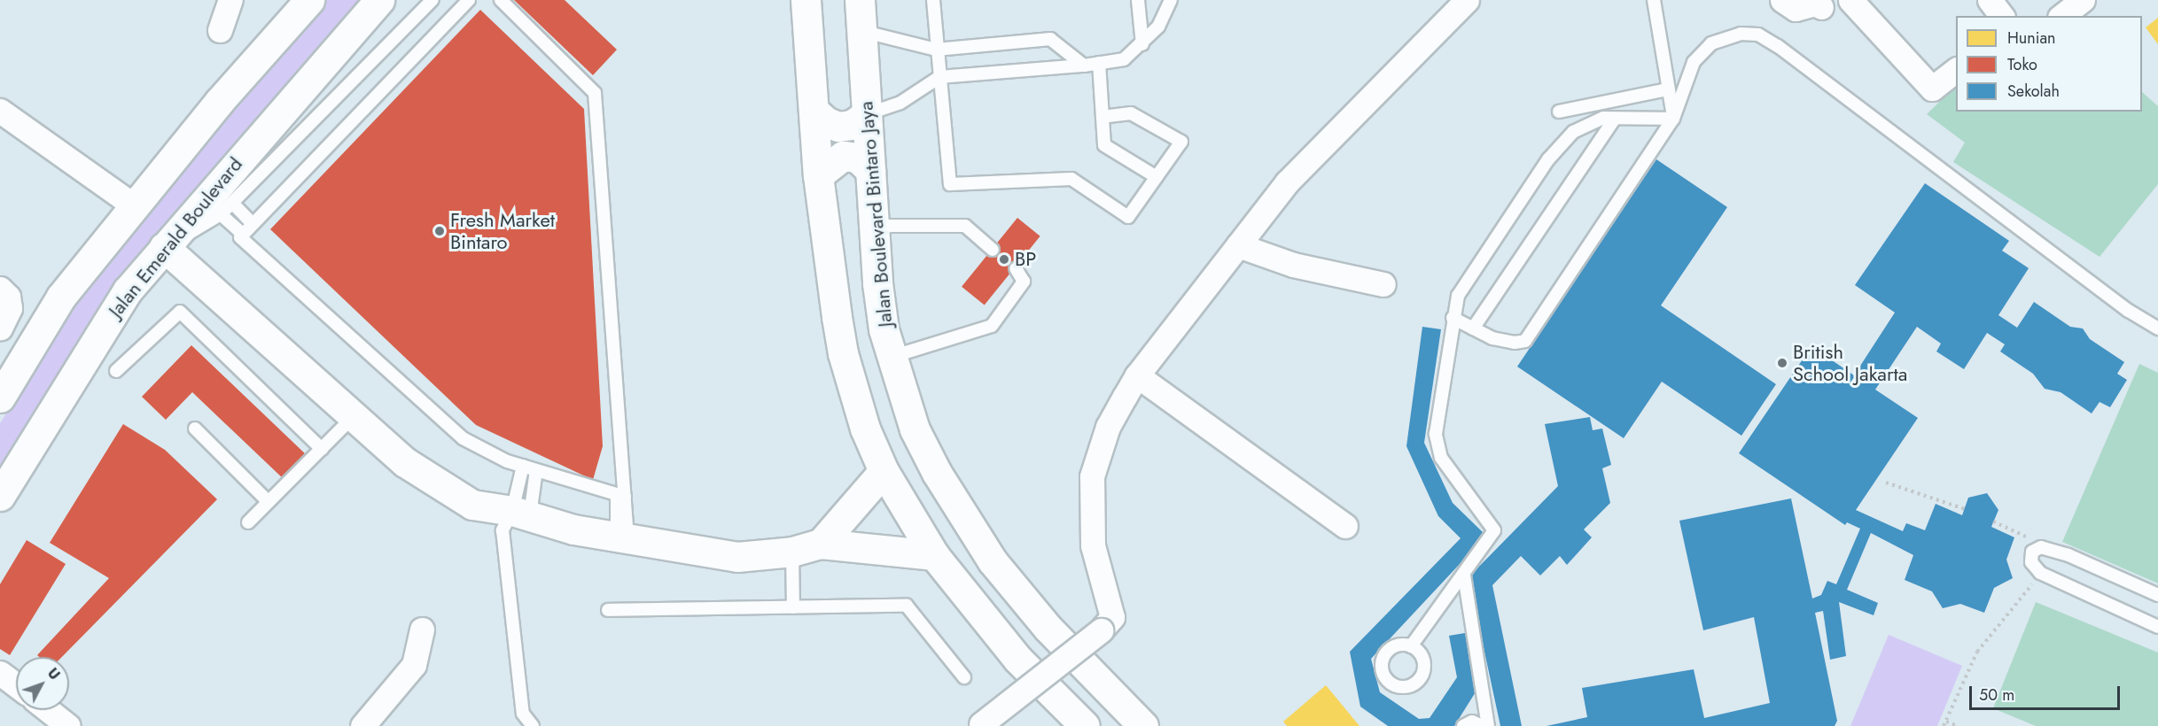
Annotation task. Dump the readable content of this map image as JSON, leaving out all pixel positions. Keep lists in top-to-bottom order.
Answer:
{
  "streets": {
    "main road": ["Jalan Boulevard Bintaro Jaya", "Jalan Emerald Boulevard"]
  },
  "places": ["Fresh Market Bintaro", "BP", "British School Jakarta"],
  "legend": ["Hunian", "Toko", "Sekolah"],
  "scale_bar": "50 m",
  "north": "top right"
}
